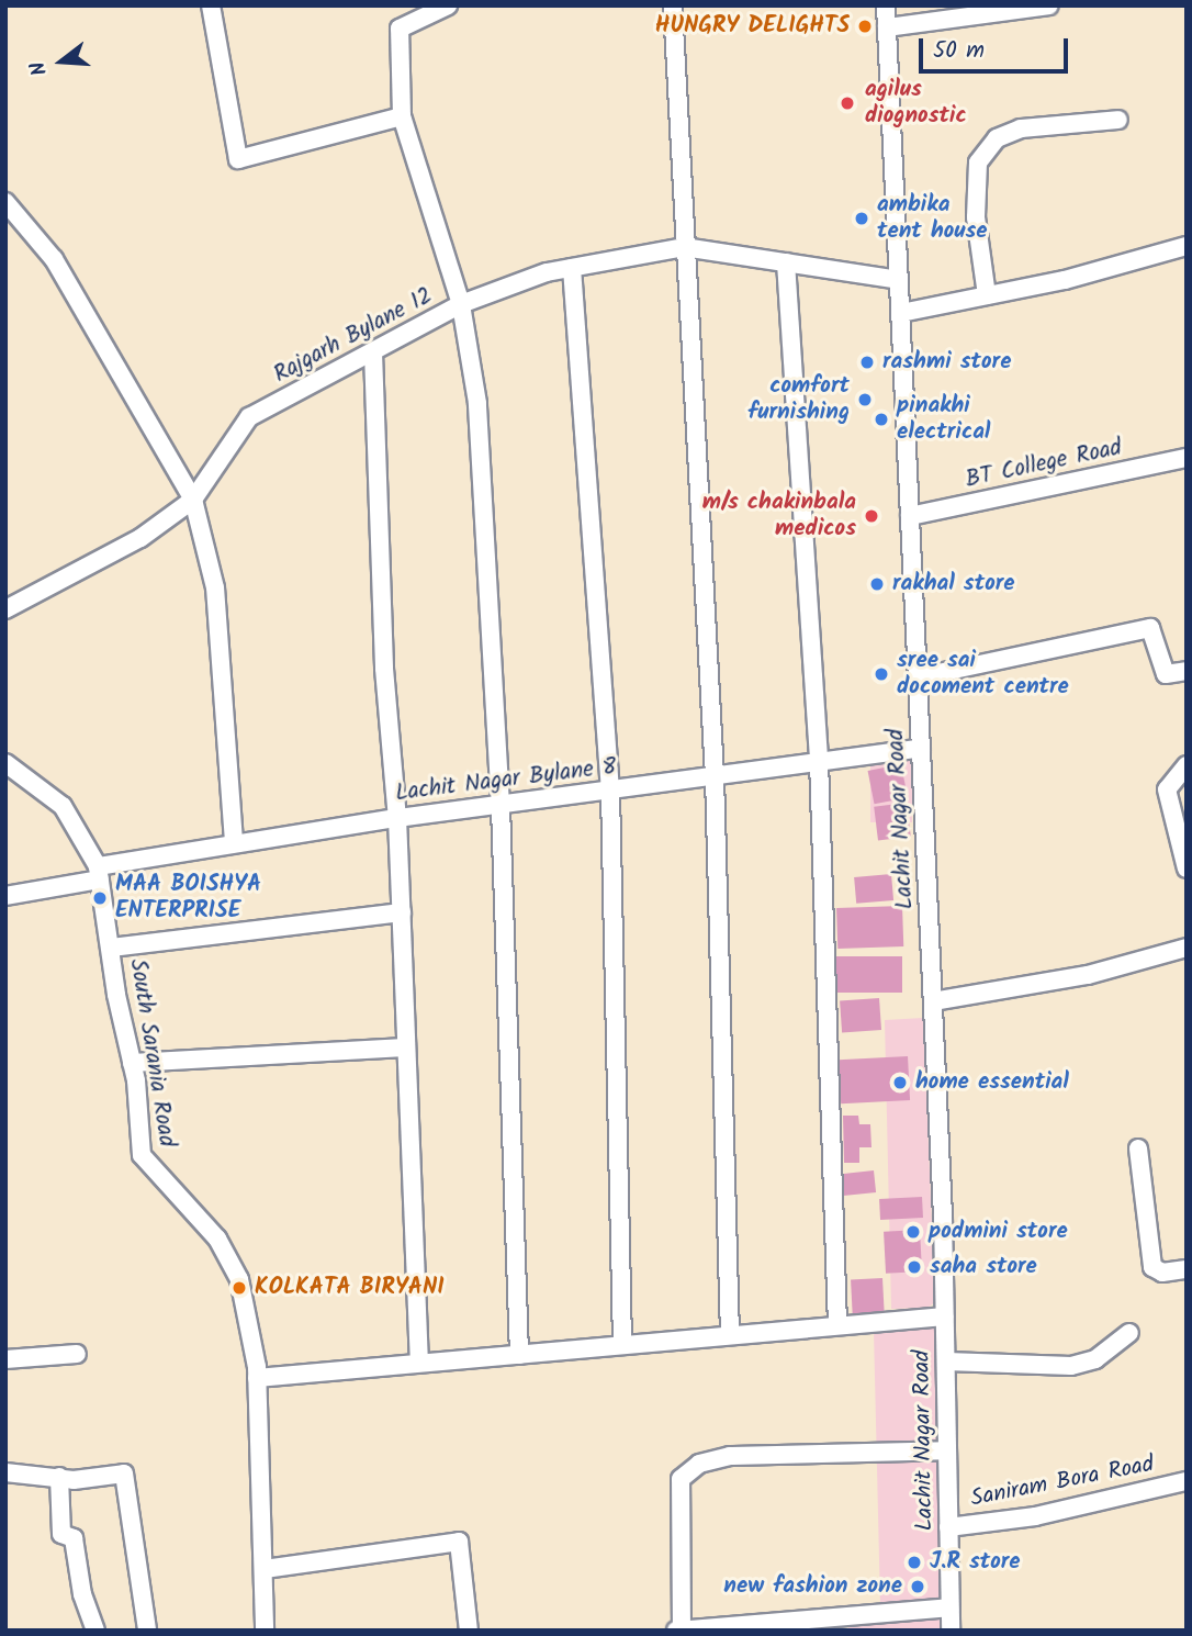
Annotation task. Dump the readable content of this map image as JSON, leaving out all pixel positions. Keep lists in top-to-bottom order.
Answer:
{
  "streets": {
    "street": [
      "Rajgarh Bylane 12",
      "BT College Road",
      "Lachit Nagar Bylane 8",
      "Lachit Nagar Road",
      "South Sarania Road",
      "Saniram Bora Road"
    ]
  },
  "crossings": [
    ["BT College Road", "Lachit Nagar Road"],
    ["Lachit Nagar Bylane 8", "Lachit Nagar Road"],
    ["Lachit Nagar Bylane 8", "South Sarania Road"],
    ["Lachit Nagar Road", "Saniram Bora Road"]
  ],
  "places": [
    "HUNGRY DELIGHTS",
    "agilus diognostic",
    "ambika tent house",
    "rashmi store",
    "comfort furnishing",
    "pinakhi electrical",
    "m/s chakinbala medicos",
    "rakhal store",
    "sree sai docoment centre",
    "MAA BOISHYA ENTERPRISE",
    "home essential",
    "podmini store",
    "saha store",
    "KOLKATA BIRYANI",
    "J.R store",
    "new fashion zone"
  ],
  "scale_bar": "50 m",
  "north": "left"
}
